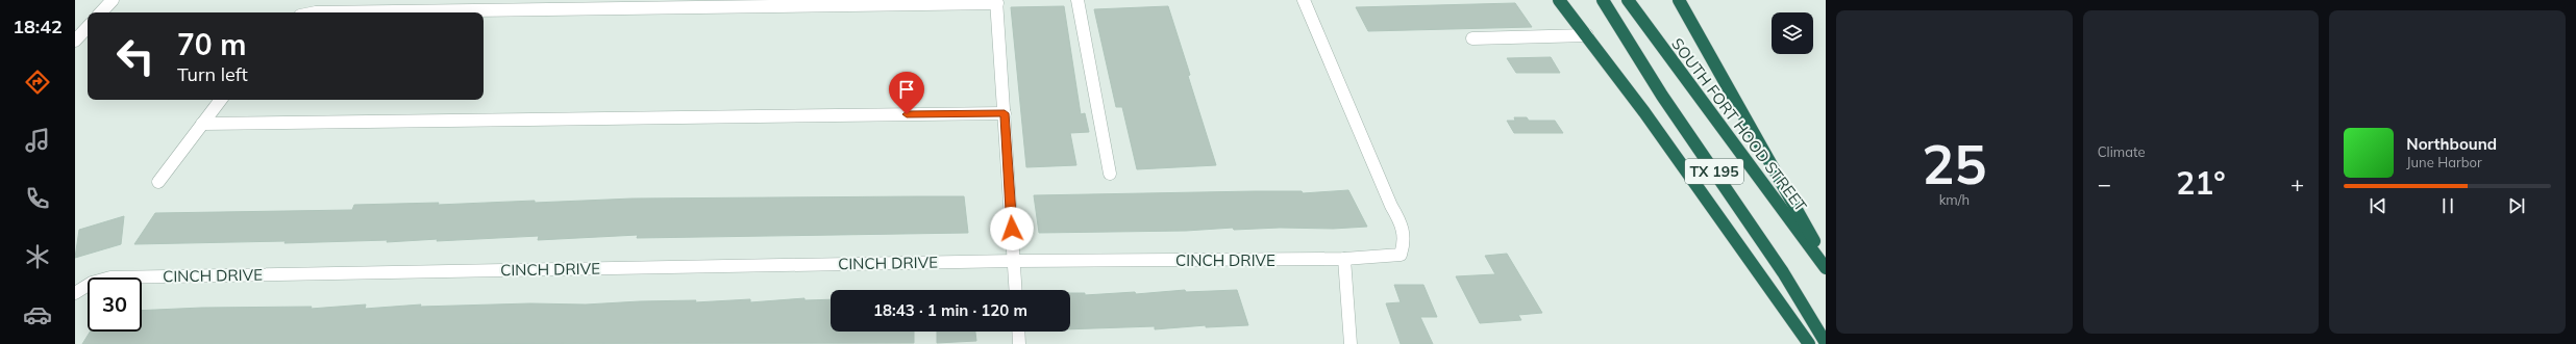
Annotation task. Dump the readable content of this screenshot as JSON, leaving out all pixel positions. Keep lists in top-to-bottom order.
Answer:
{
  "streets": {
    "highway": ["SOUTH FORT HOOD STREET", "TX 195"],
    "street": ["CINCH DRIVE"]
  },
  "page": {
    "tabs": "18:42",
    "tile": [
      ["25", "km/h"],
      "Climate"
    ],
    "turn": ["70 m", "Turn left"],
    "song": ["Northbound", "June Harbor"],
    "heat": ["−", "21°", "+"],
    "limit": "30",
    "trip": "18:43 · 1 min · 120 m"
  }
}
